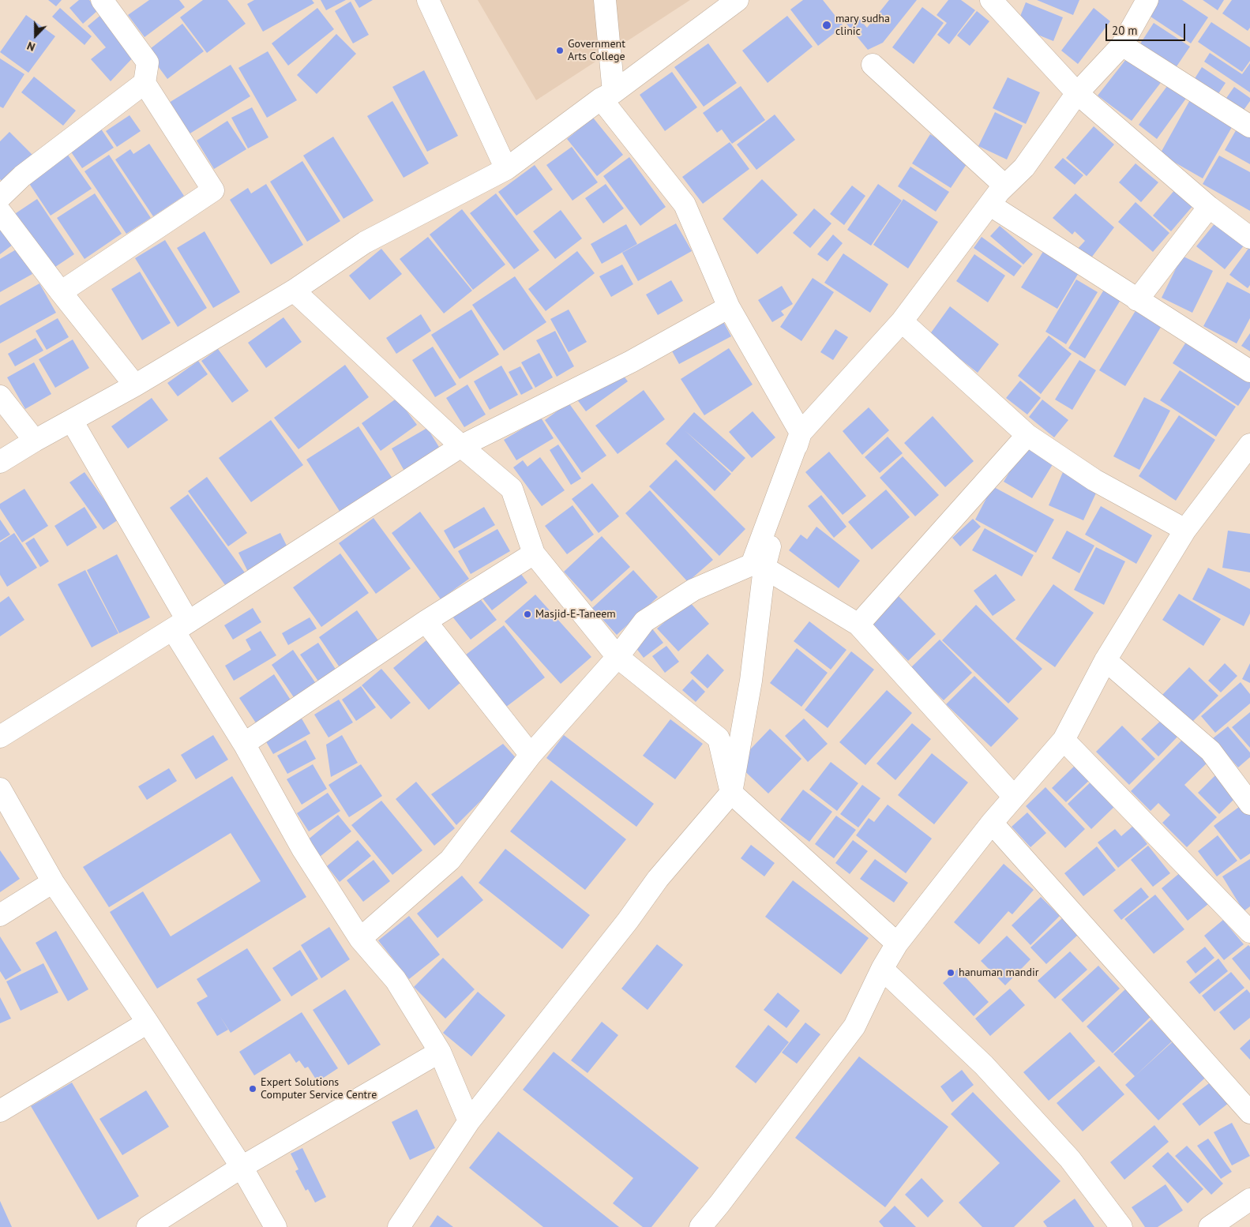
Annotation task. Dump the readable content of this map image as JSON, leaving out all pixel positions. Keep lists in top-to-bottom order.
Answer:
{
  "places": [
    "mary sudha clinic",
    "Government Arts College",
    "Masjid-E-Taneem",
    "hanuman mandir",
    "Expert Solutions Computer Service Centre"
  ],
  "scale_bar": "20 m",
  "north": "bottom"
}
